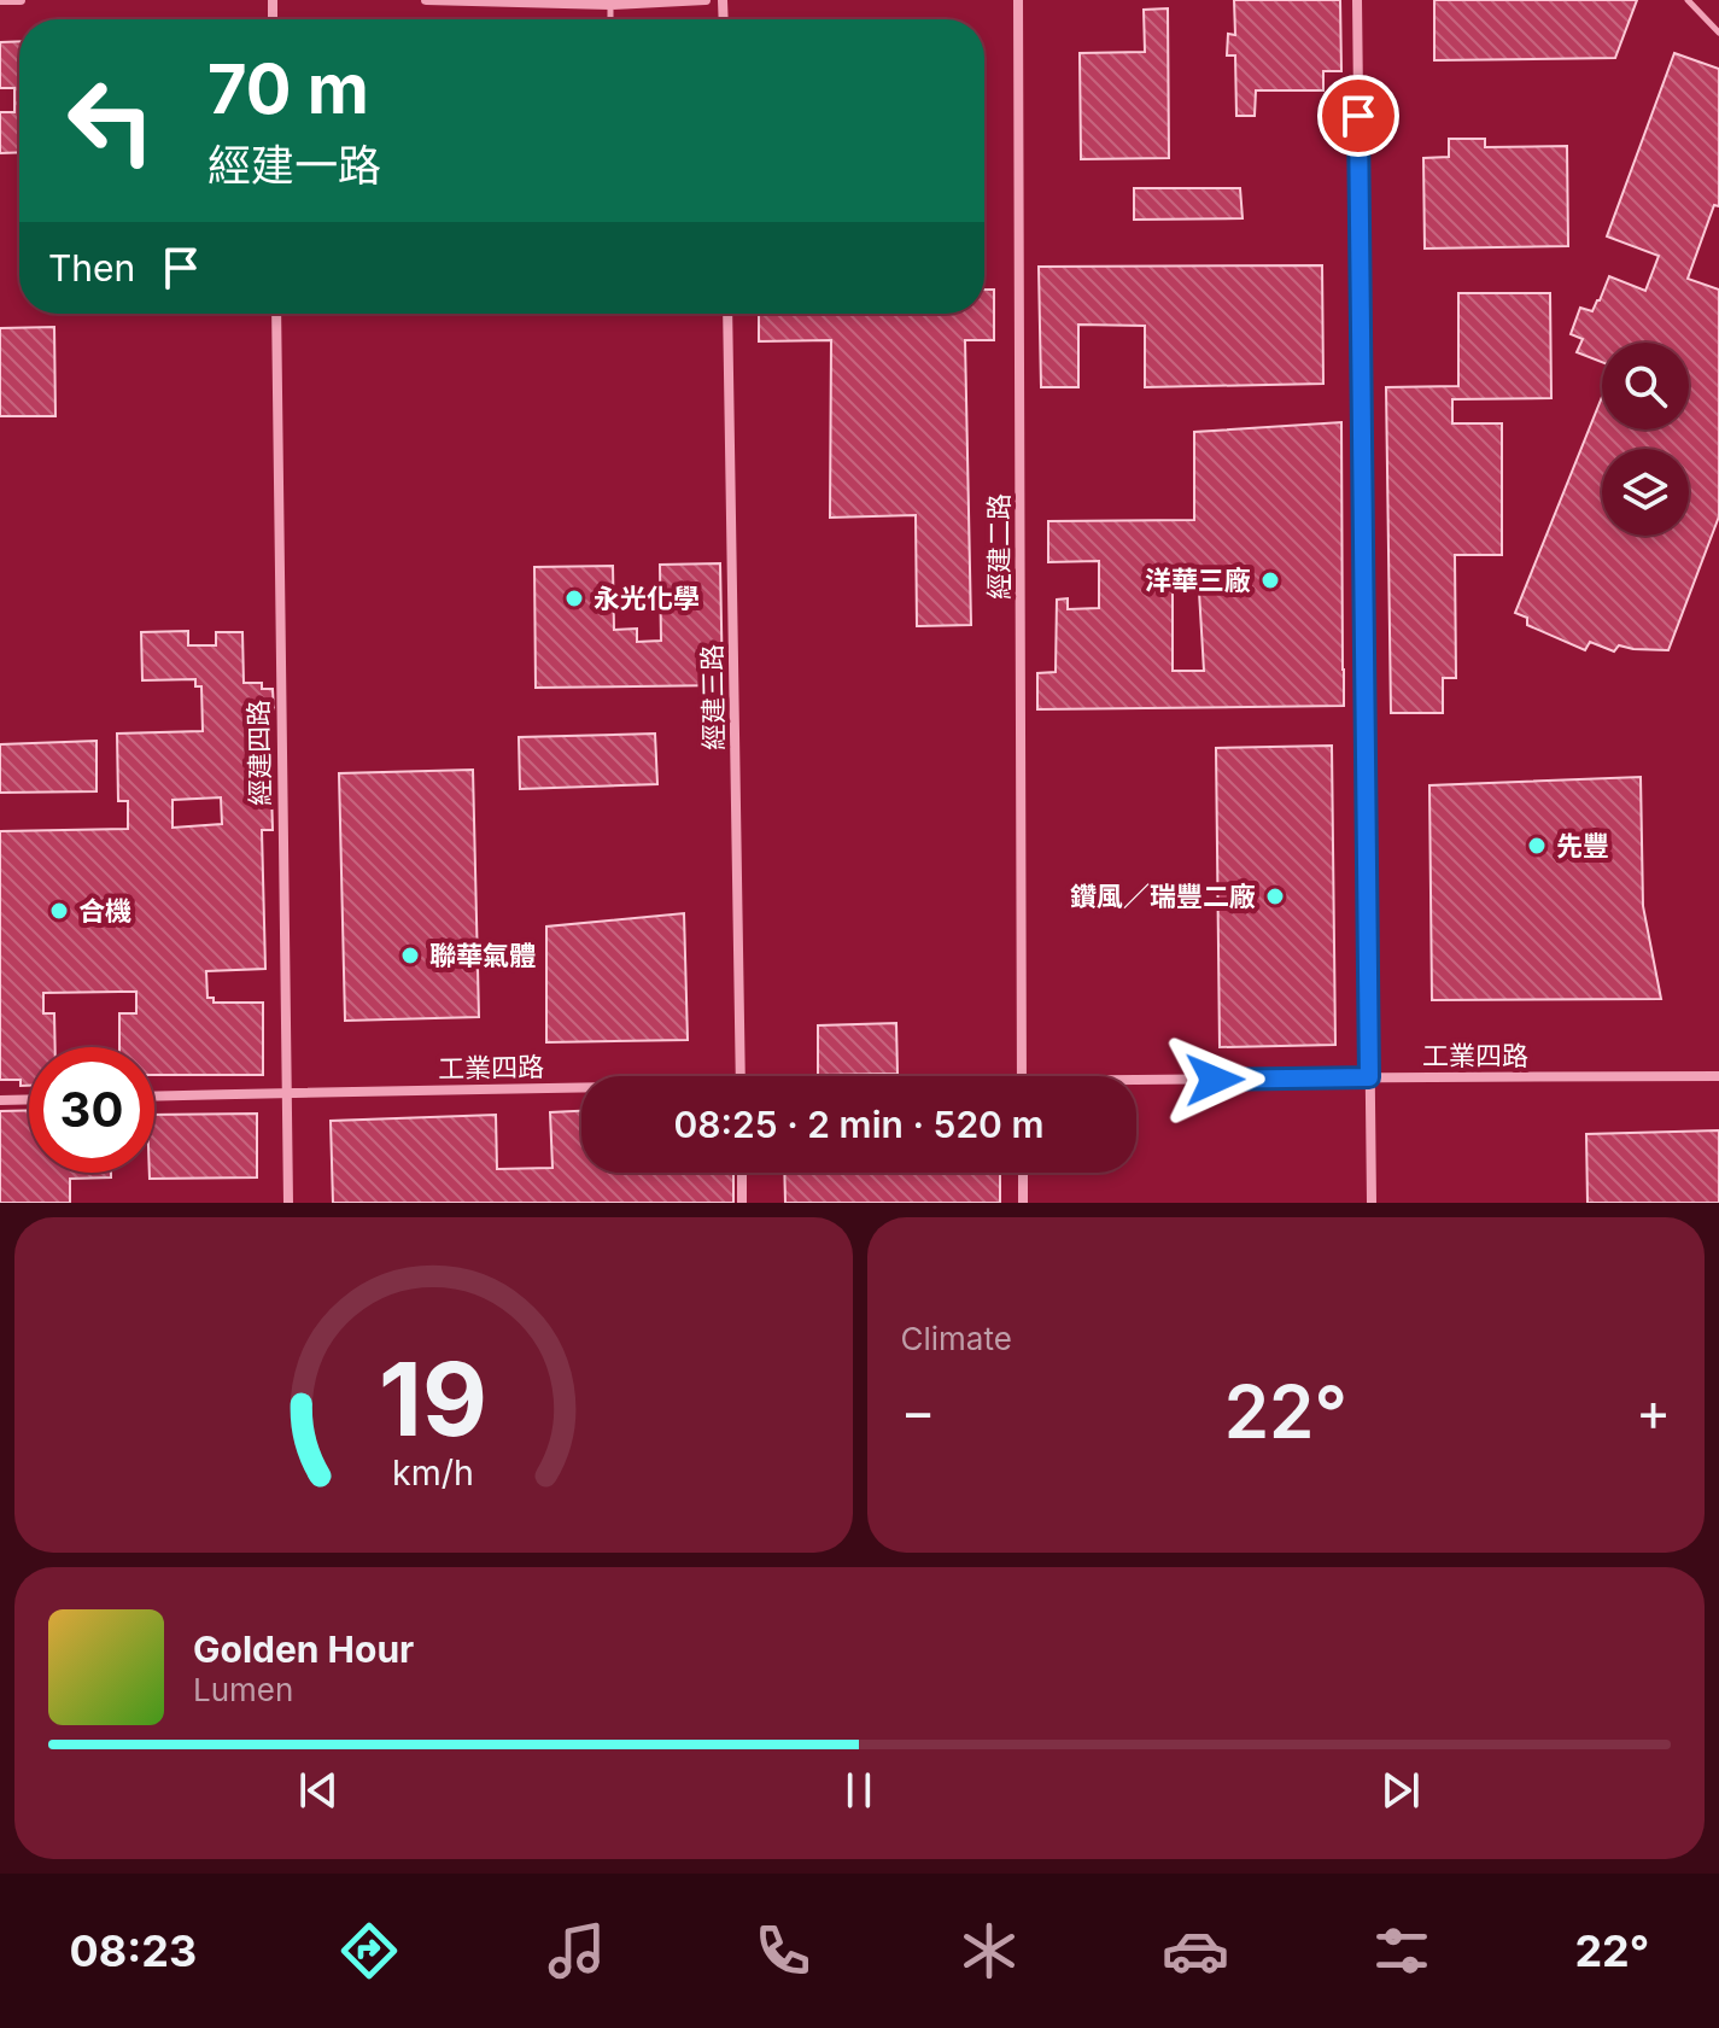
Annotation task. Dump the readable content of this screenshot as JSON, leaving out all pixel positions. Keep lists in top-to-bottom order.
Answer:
{
  "streets": {
    "street": [
      "經建二路",
      "經建三路",
      "經建四路",
      "工業四路"
    ]
  },
  "crossings": [
    ["經建四路", "工業四路"]
  ],
  "places": [
    "洋華三廠",
    "永光化學",
    "先豐",
    "鑽風／瑞豐二廠",
    "合機",
    "聯華氣體"
  ],
  "page": {
    "turn": ["70 m", "經建一路"],
    "then": "Then",
    "limit": "30",
    "trip": "08:25 · 2 min · 520 m",
    "tile": "Climate",
    "heat": ["−", "22°", "+"],
    "song": ["Golden Hour", "Lumen"],
    "tabs": ["08:23", "22°"],
    "gauge": ["19", "km/h"]
  }
}
